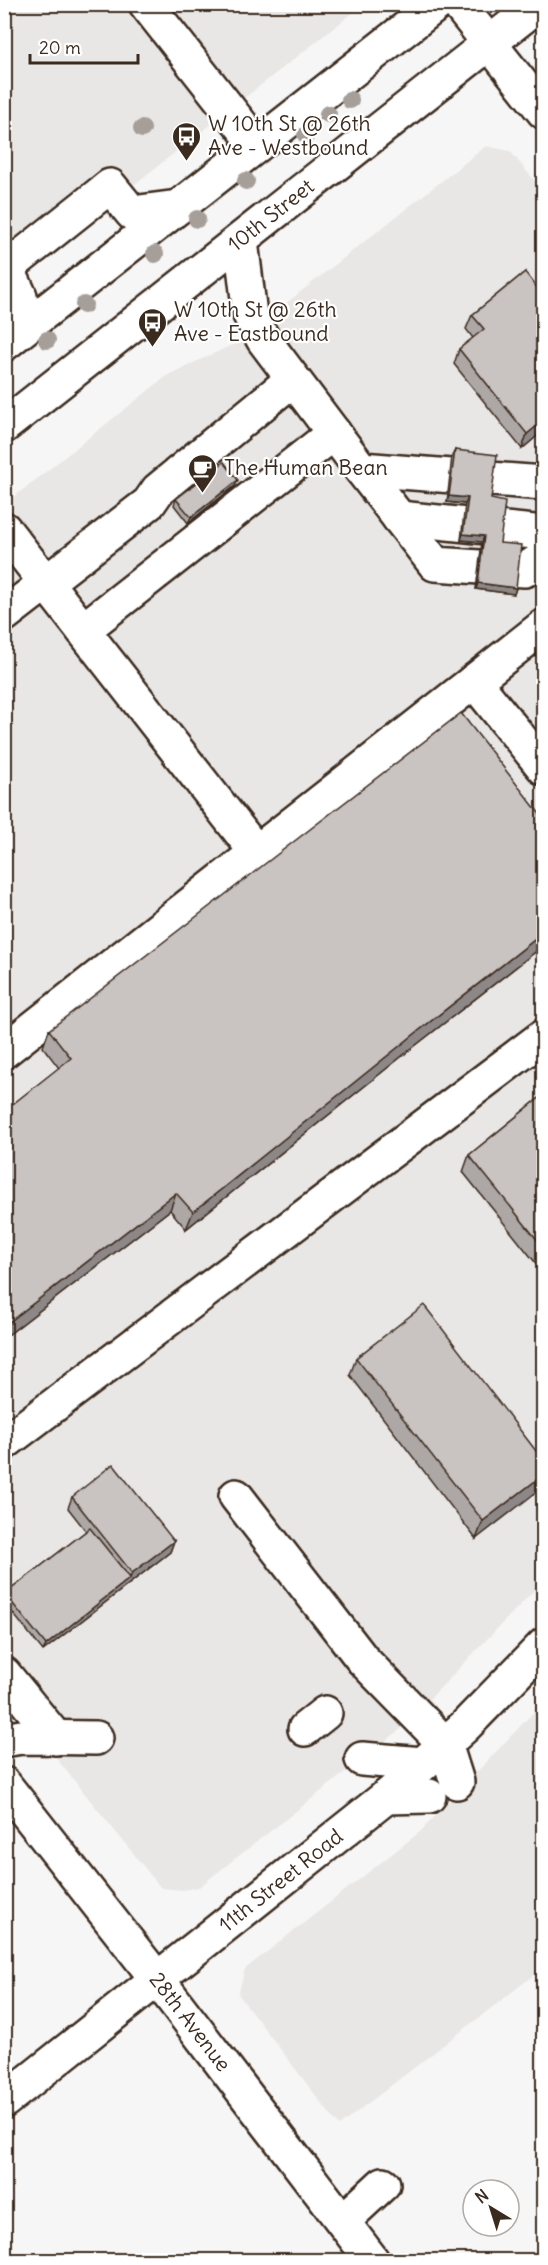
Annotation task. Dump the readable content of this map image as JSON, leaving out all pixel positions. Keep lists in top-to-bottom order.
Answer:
{
  "streets": {
    "street": ["10th Street", "11th Street Road", "28th Avenue"]
  },
  "crossings": [
    ["11th Street Road", "28th Avenue"]
  ],
  "places": {
    "bus stop": ["W 10th St @ 26th Ave - Westbound", "W 10th St @ 26th Ave - Eastbound"],
    "cafe": ["The Human Bean"]
  },
  "scale_bar": "20 m",
  "north": "top left"
}
